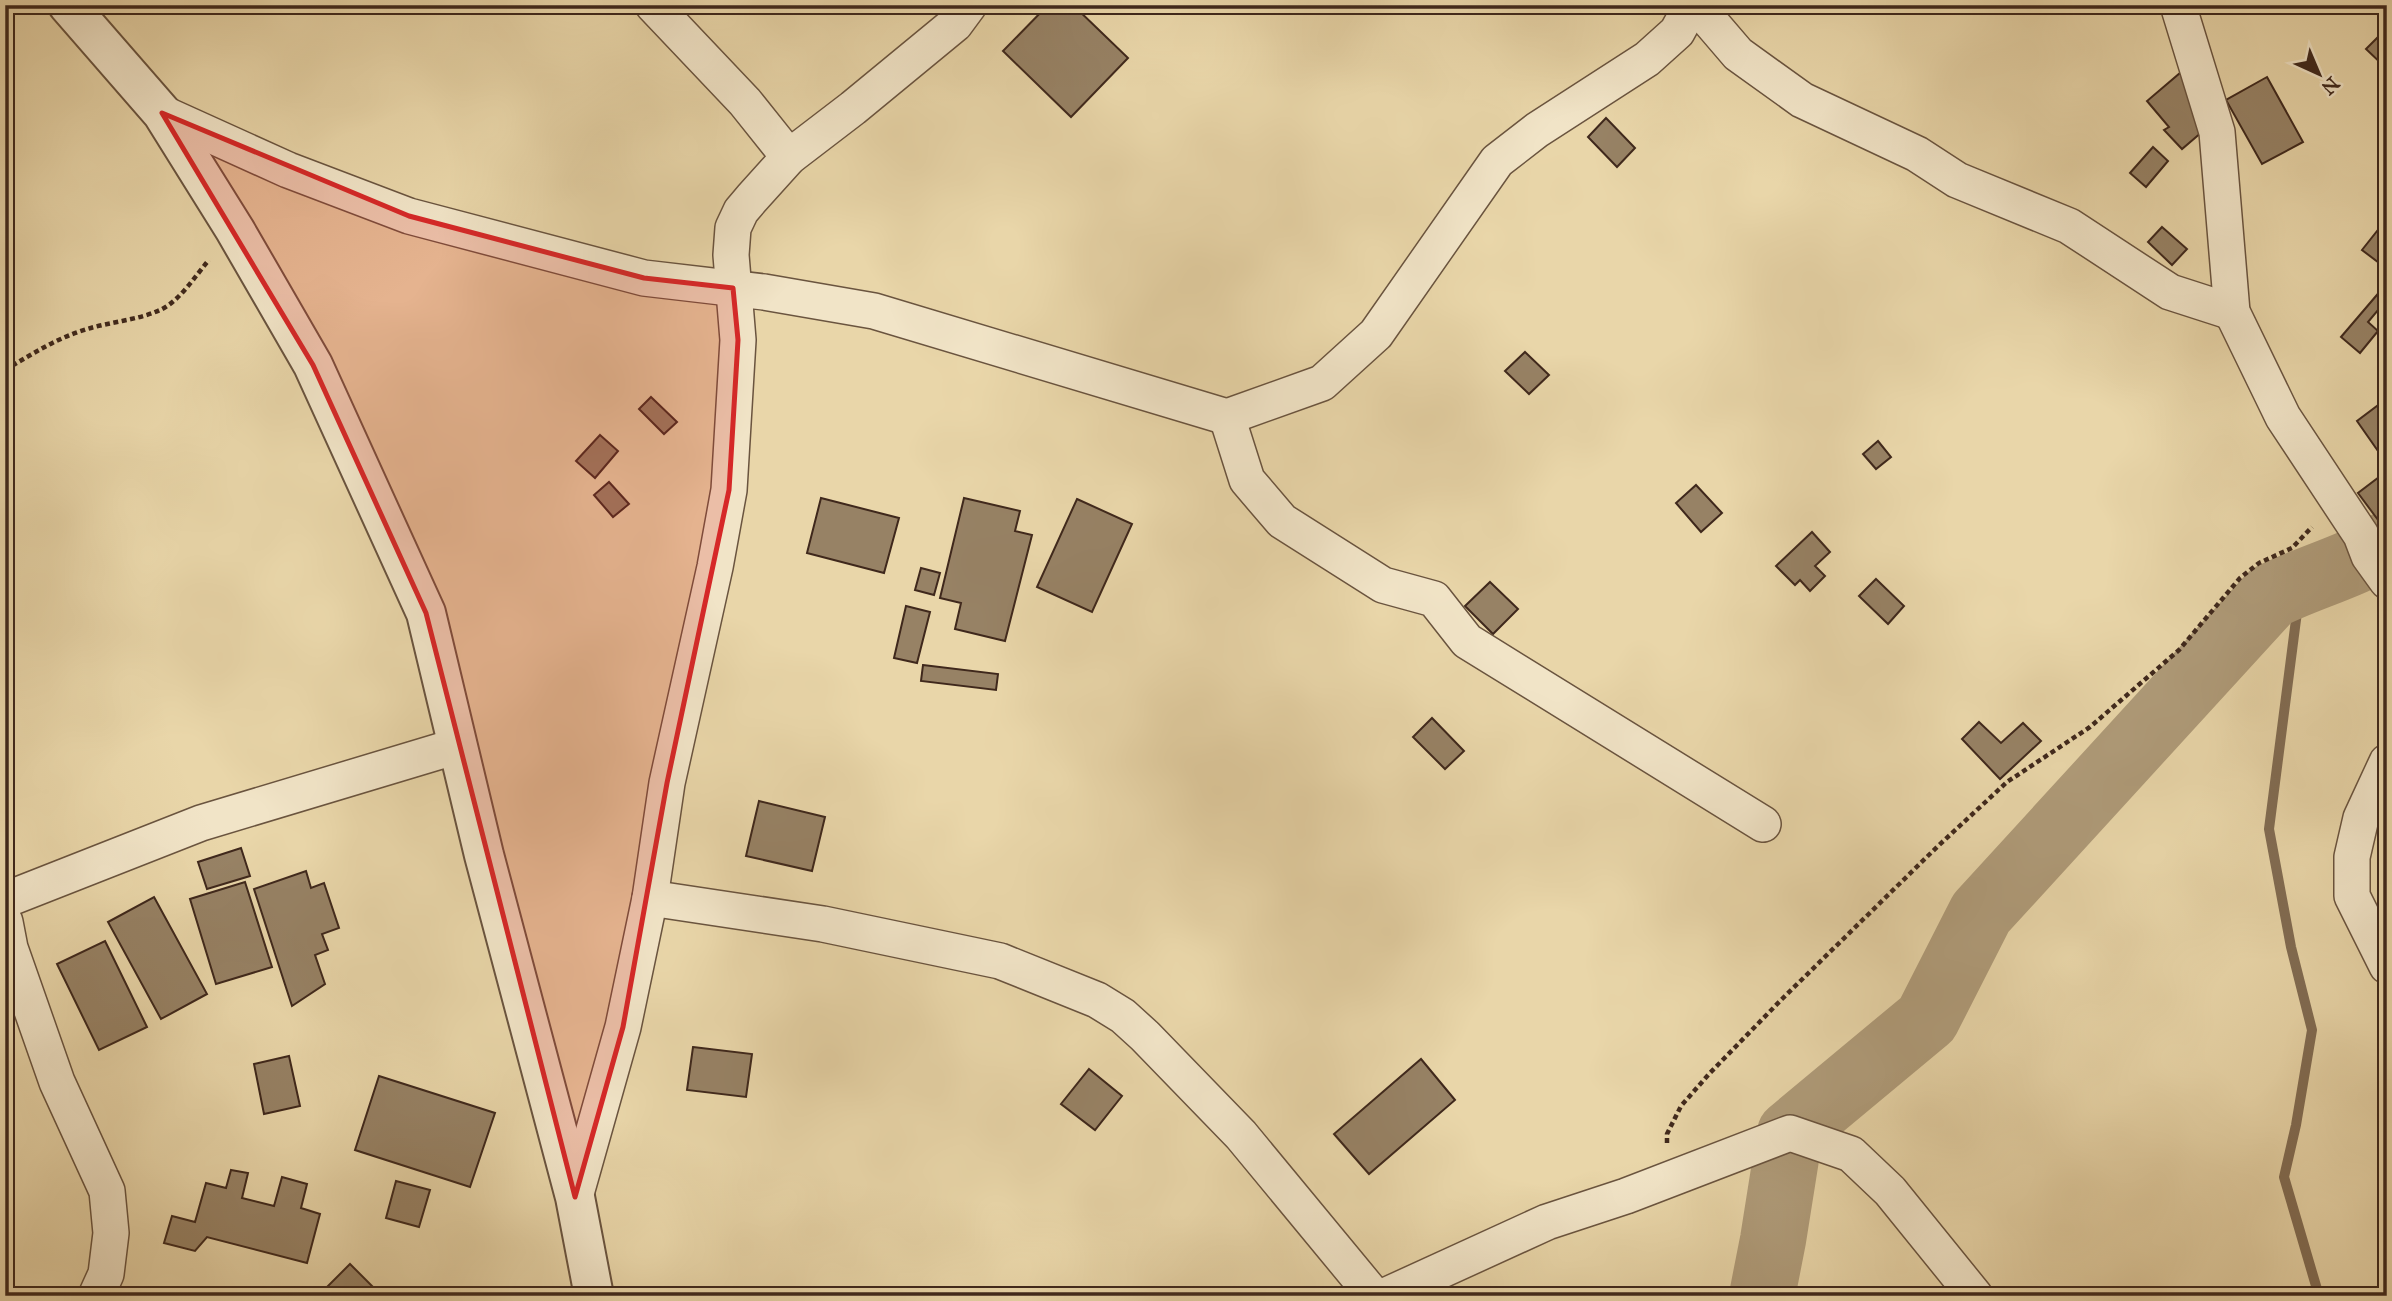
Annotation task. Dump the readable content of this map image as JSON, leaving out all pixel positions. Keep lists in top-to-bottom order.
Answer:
{
  "north": "bottom right"
}
